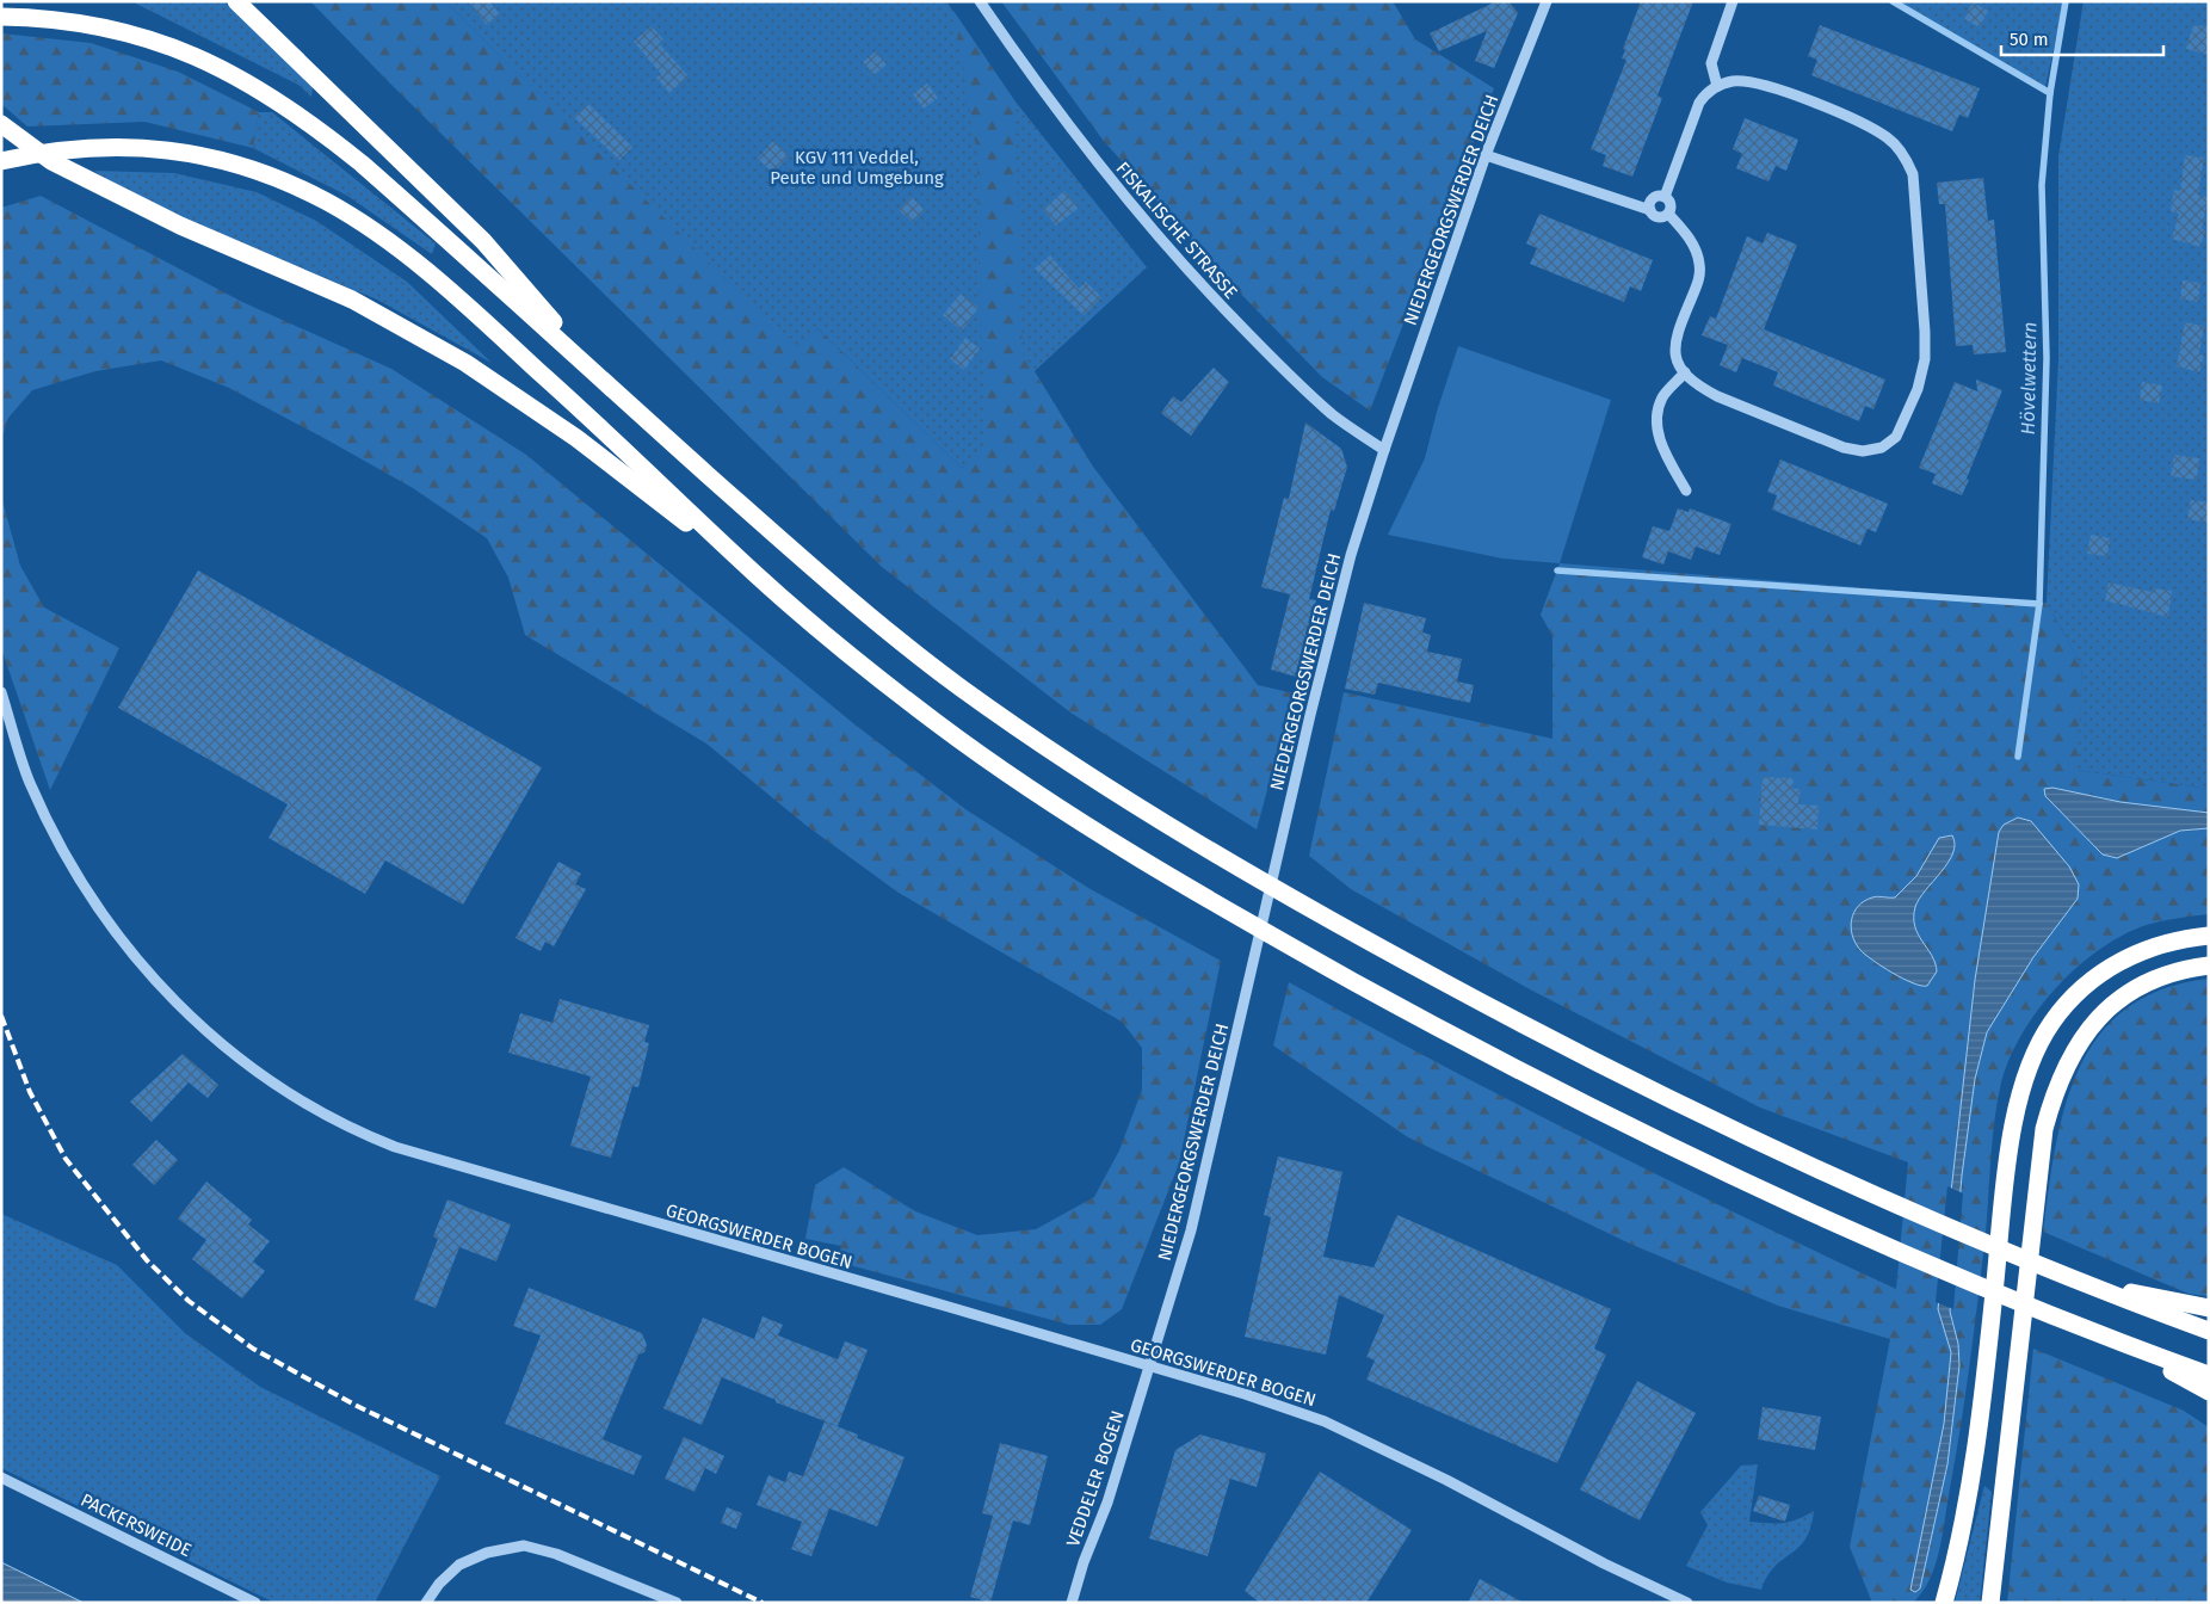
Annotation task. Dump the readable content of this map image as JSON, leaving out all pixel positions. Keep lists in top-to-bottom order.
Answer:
{
  "streets": {
    "street": [
      "NIEDERGEORGSWERDER DEICH",
      "FISKALISCHE STRASSE",
      "GEORGSWERDER BOGEN",
      "VEDDELER BOGEN",
      "PACKERSWEIDE"
    ]
  },
  "crossings": [
    ["NIEDERGEORGSWERDER DEICH", "FISKALISCHE STRASSE"],
    ["NIEDERGEORGSWERDER DEICH", "GEORGSWERDER BOGEN"],
    ["NIEDERGEORGSWERDER DEICH", "VEDDELER BOGEN"],
    ["GEORGSWERDER BOGEN", "VEDDELER BOGEN"]
  ],
  "water": ["Hövelwettern"],
  "parks": ["KGV 111 Veddel, Peute und Umgebung"],
  "scale_bar": "50 m"
}
